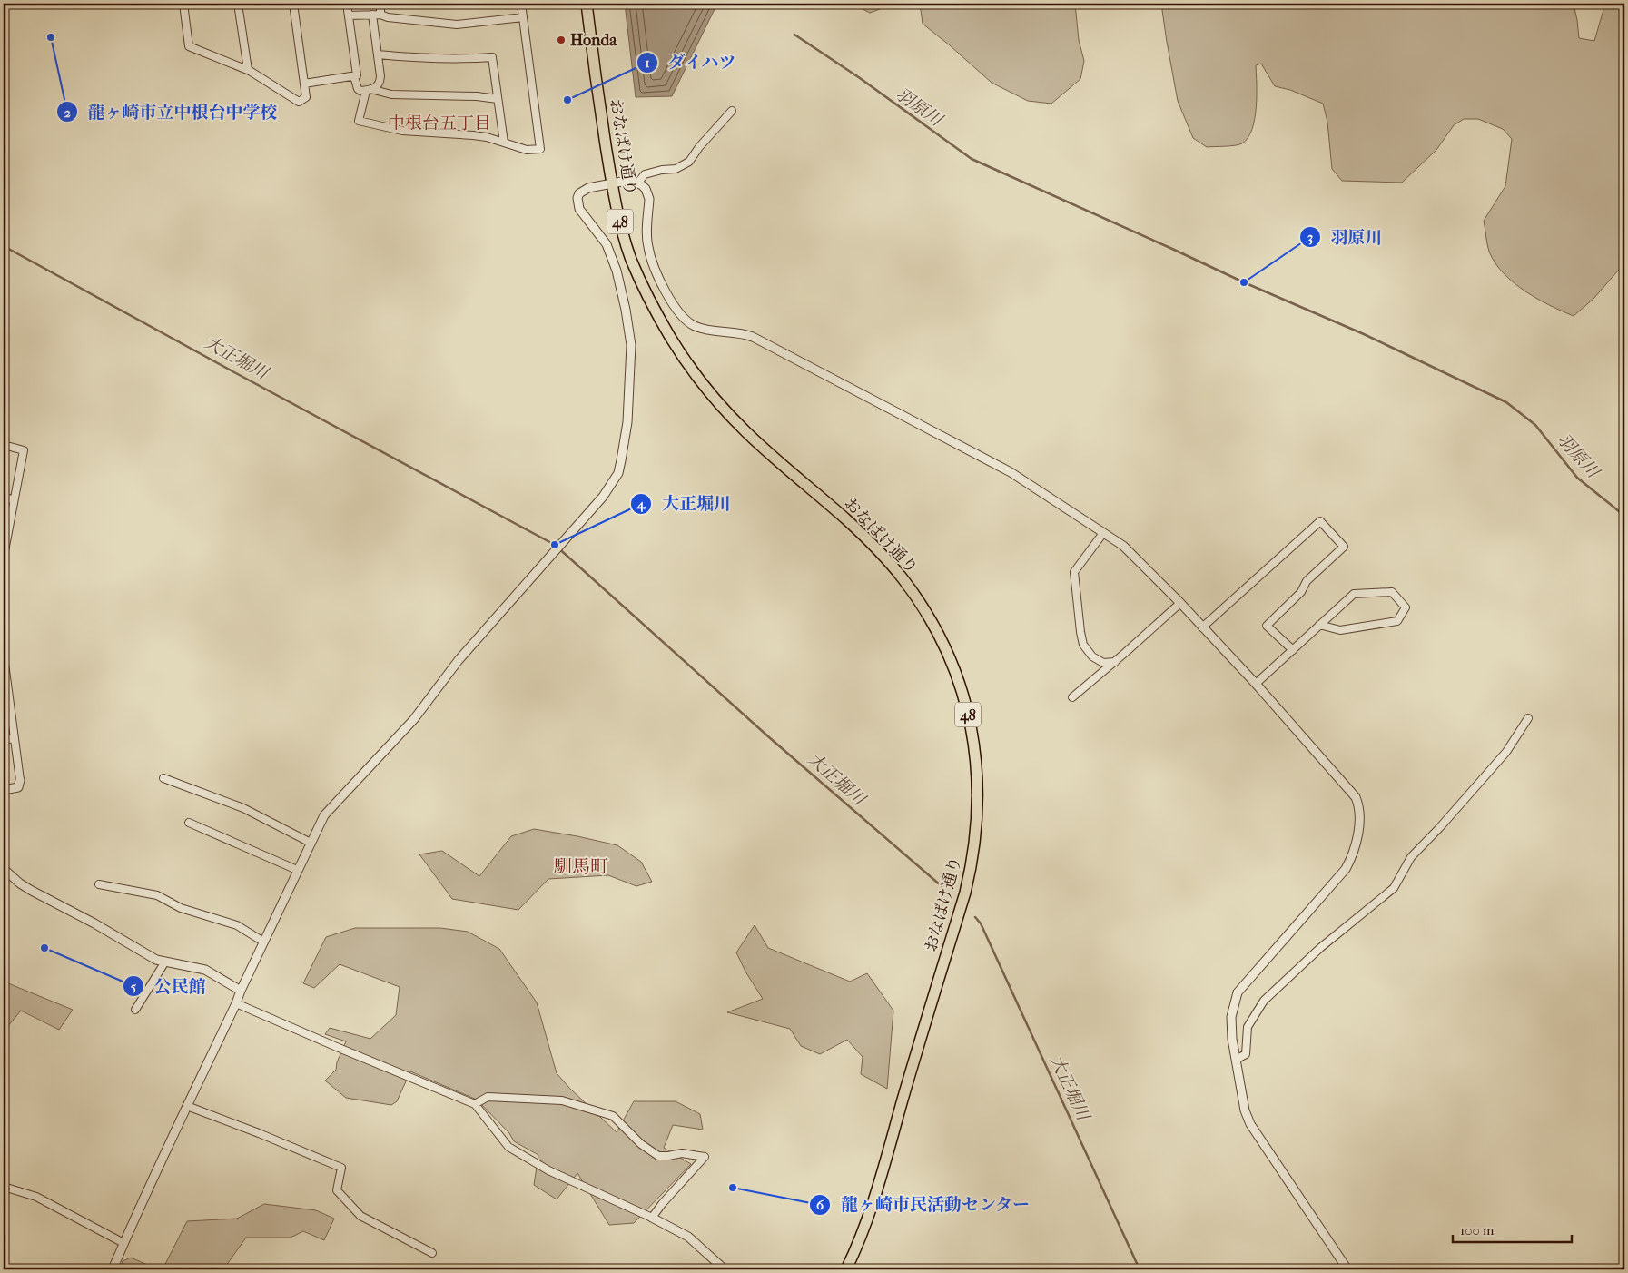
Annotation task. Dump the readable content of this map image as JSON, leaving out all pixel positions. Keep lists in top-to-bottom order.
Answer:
{
  "streets": {
    "main road": ["おなばけ通り", "48"]
  },
  "districts": ["中根台五丁目", "馴馬町"],
  "water": ["羽原川", "大正堀川"],
  "places": [
    "龍ヶ崎市立中根台中学校",
    "Honda",
    "ダイハツ",
    "羽原川",
    "大正堀川",
    "公民館",
    "龍ヶ崎市民活動センター"
  ],
  "scale_bar": "100 m"
}
